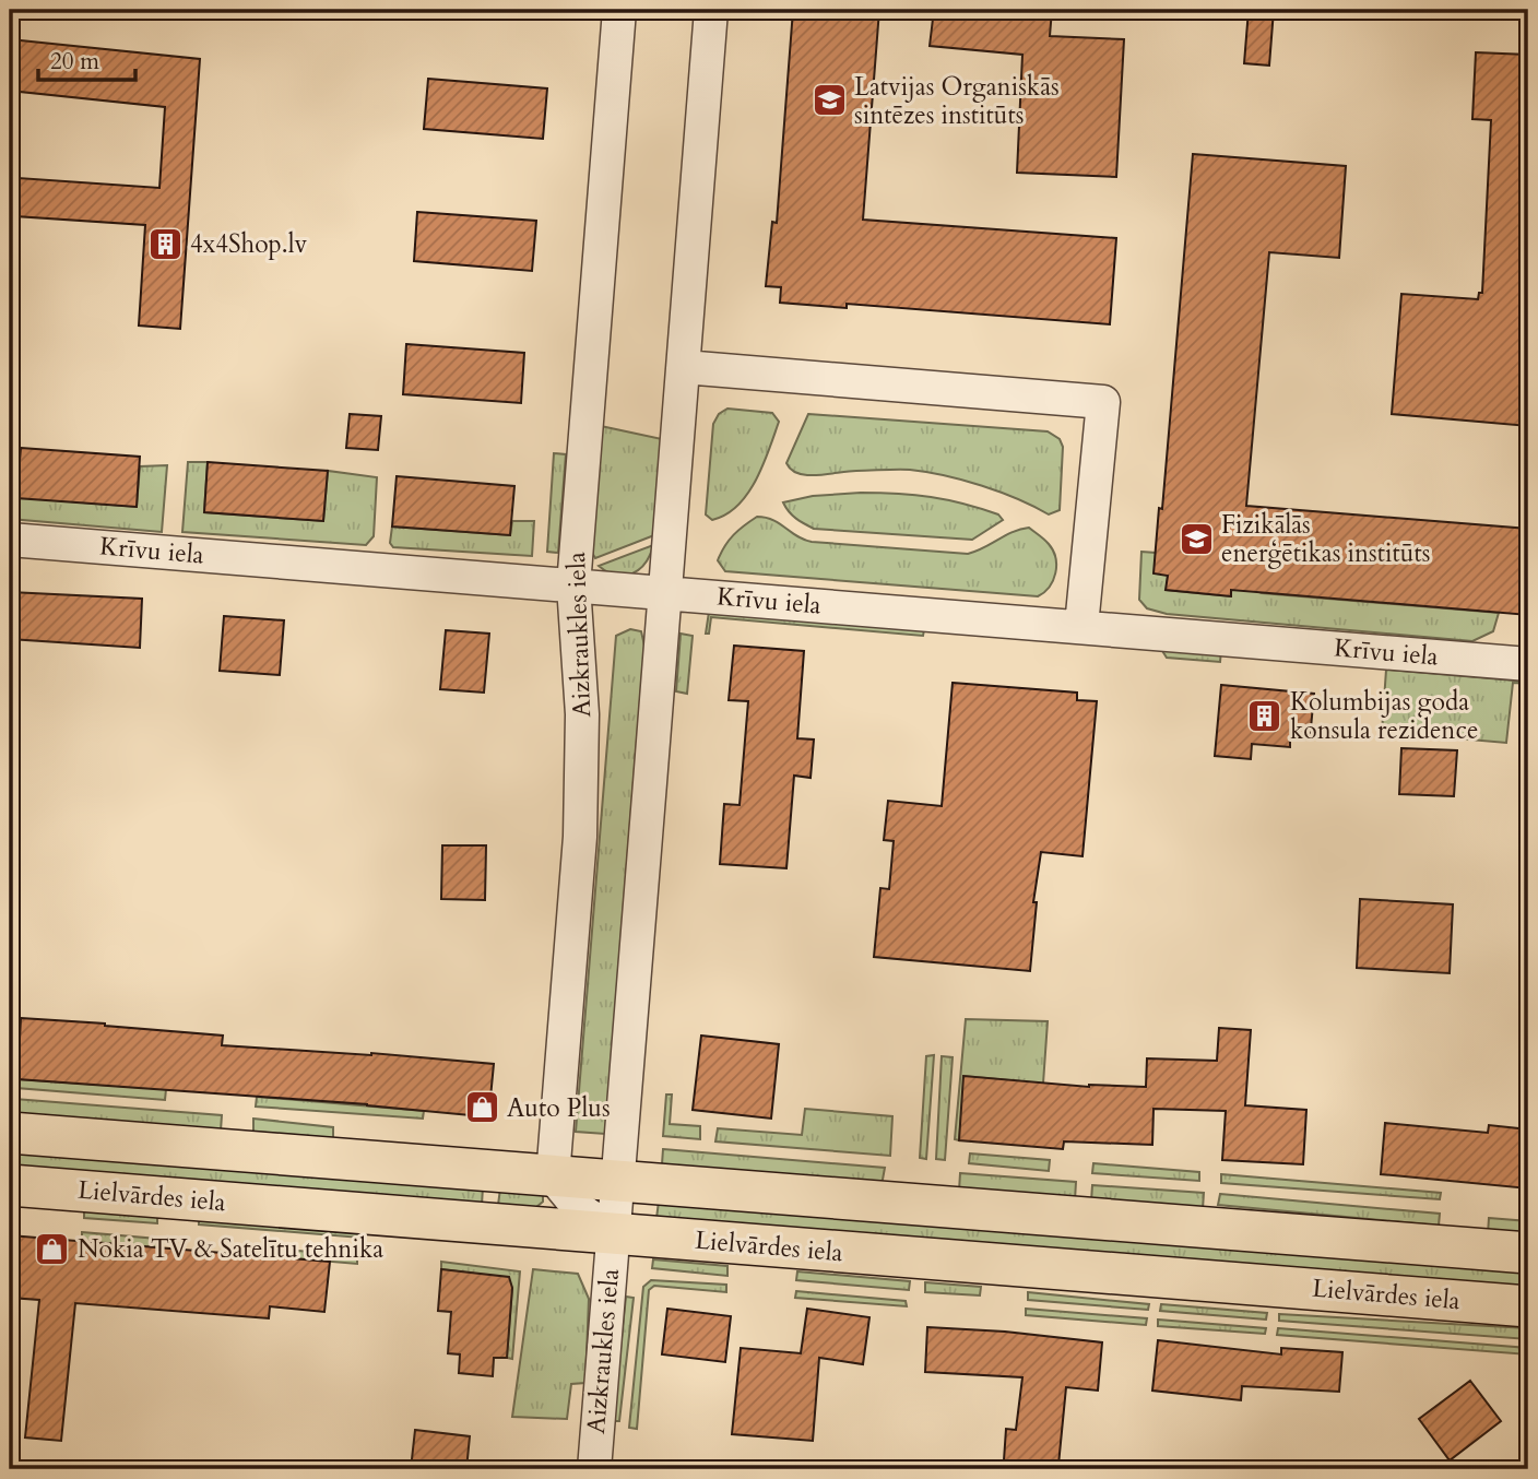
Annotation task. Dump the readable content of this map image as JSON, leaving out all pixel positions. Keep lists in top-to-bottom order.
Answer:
{
  "streets": {
    "main road": ["Lielvārdes iela"],
    "street": ["Krīvu iela", "Aizkraukles iela"]
  },
  "crossings": [
    ["Krīvu iela", "Aizkraukles iela"],
    ["Aizkraukles iela", "Lielvārdes iela"]
  ],
  "places": {
    "school or university": ["Latvijas Organiskās sintēzes institūts", "Fizikālās enerģētikas institūts"],
    "building": ["4x4Shop.lv", "Kolumbijas goda konsula rezidence"],
    "shop": ["Auto Plus", "Nokia TV & Satelītu tehnika"]
  },
  "scale_bar": "20 m"
}
